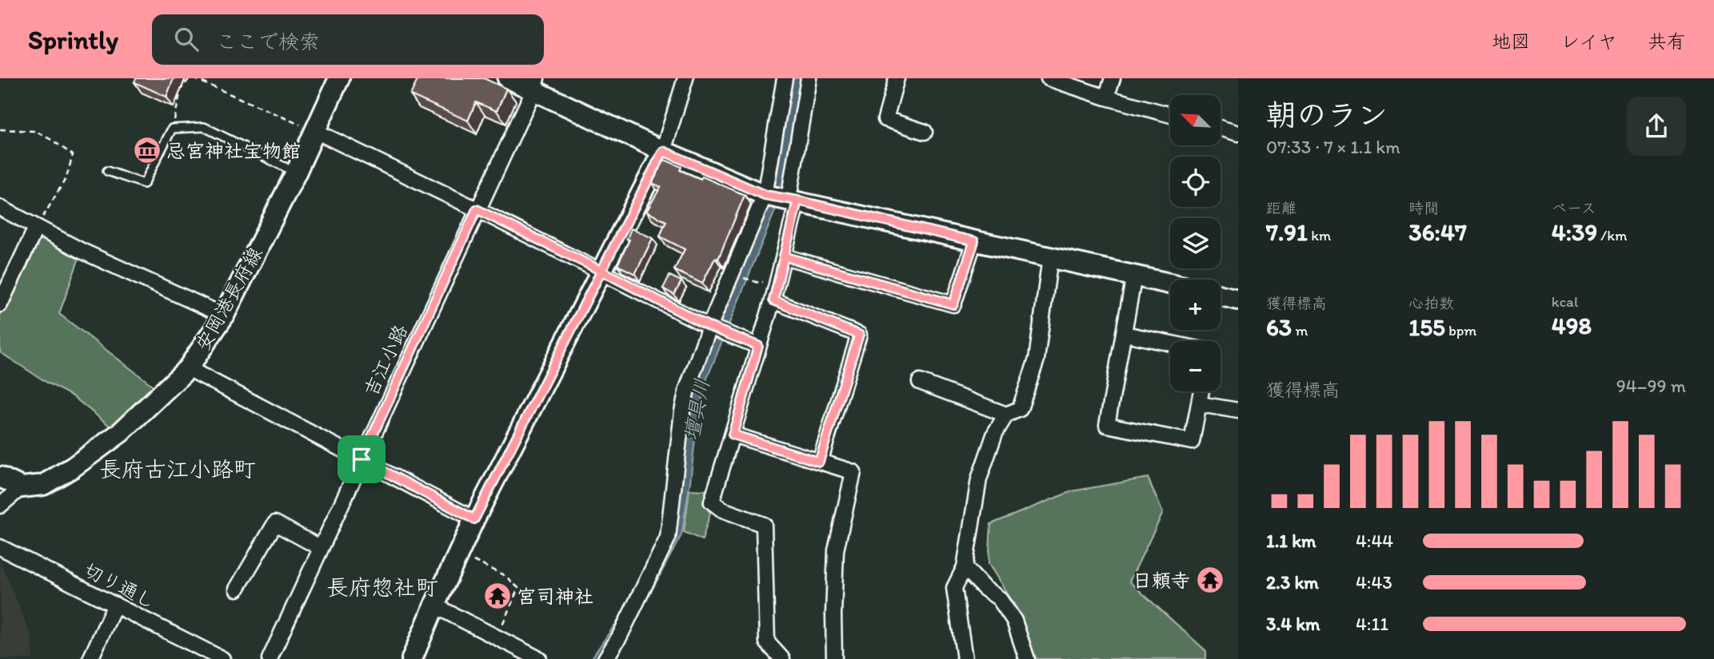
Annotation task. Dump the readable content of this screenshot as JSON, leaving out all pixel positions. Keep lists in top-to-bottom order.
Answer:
{
  "streets": {
    "main road": ["安岡港長府線"],
    "street": ["吉江小路", "切り通し"]
  },
  "districts": ["長府古江小路町", "長府惣社町"],
  "water": ["壇具川"],
  "places": {
    "museum": ["忌宮神社宝物館"],
    "temple": ["日頼寺", "宮司神社"]
  },
  "north": "top left",
  "page": {
    "header": "Sprintly",
    "search": "ここで検索",
    "nav": ["地図", "レイヤ", "共有"],
    "heading": ["朝のラン", "07:33 · 7 × 1.1 km"],
    "map_buttons": ["+", "−"],
    "stats": [
      ["距離", "7.91 km"],
      ["時間", "36:47"],
      ["ペース", "4:39 /km"],
      ["獲得標高", "63 m"],
      ["心拍数", "155 bpm"],
      ["kcal", "498"]
    ],
    "chart": ["獲得標高", "94–99 m"],
    "list": [
      {
        "name": "1.1 km",
        "note": "4:44"
      },
      {
        "name": "2.3 km",
        "note": "4:43"
      },
      {
        "name": "3.4 km",
        "note": "4:11"
      }
    ]
  }
}
